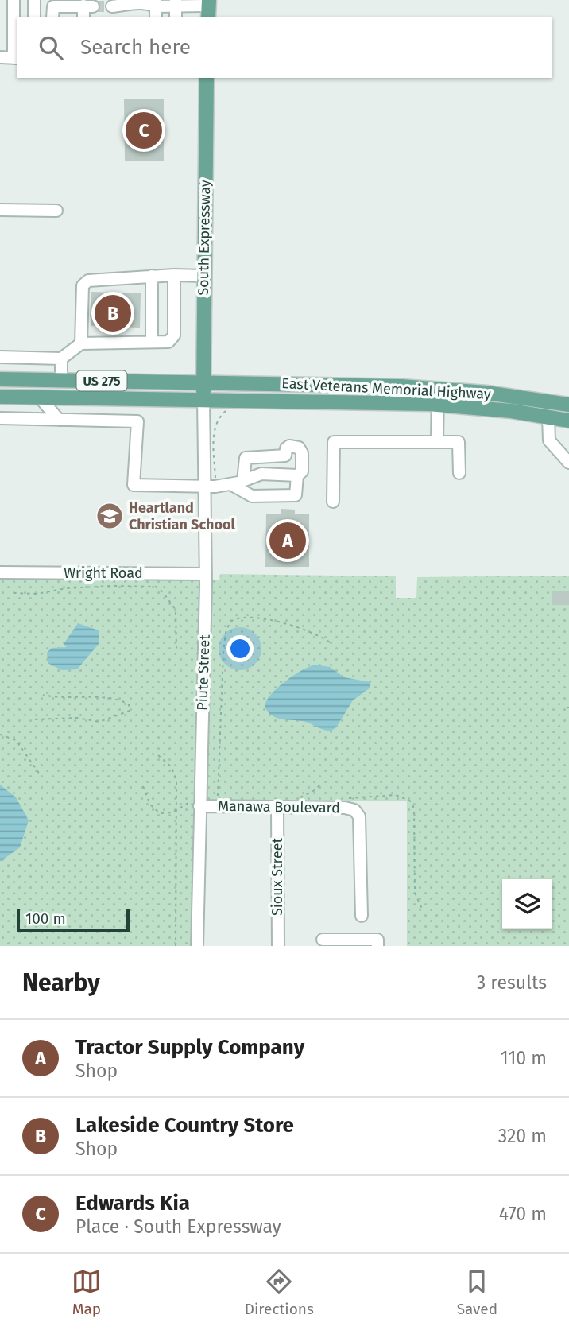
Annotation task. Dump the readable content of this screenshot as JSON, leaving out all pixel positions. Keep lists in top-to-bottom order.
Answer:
{
  "streets": {
    "main road": ["South Expressway", "US 275", "East Veterans Memorial Highway"],
    "street": [
      "Wright Road",
      "Piute Street",
      "Manawa Boulevard",
      "Sioux Street"
    ]
  },
  "crossings": [
    ["South Expressway", "US 275"],
    ["South Expressway", "East Veterans Memorial Highway"],
    ["South Expressway", "Piute Street"],
    ["US 275", "East Veterans Memorial Highway"],
    ["US 275", "Piute Street"],
    ["East Veterans Memorial Highway", "Piute Street"],
    ["Wright Road", "Piute Street"],
    ["Piute Street", "Manawa Boulevard"],
    ["Manawa Boulevard", "Sioux Street"]
  ],
  "places": {
    "school or university": ["Heartland Christian School"]
  },
  "scale_bar": "100 m",
  "page": {
    "search": "Search here",
    "pins": ["C", "B", "A"],
    "scale": "100 m",
    "heading": ["Nearby", "3 results"],
    "list": [
      {
        "mark": "A",
        "name": "Tractor Supply Company",
        "note": "Shop",
        "value": "110 m"
      },
      {
        "mark": "B",
        "name": "Lakeside Country Store",
        "note": "Shop",
        "value": "320 m"
      },
      {
        "mark": "C",
        "name": "Edwards Kia",
        "note": "Place · South Expressway",
        "value": "470 m"
      }
    ],
    "nav": ["Map", "Directions", "Saved"]
  }
}
